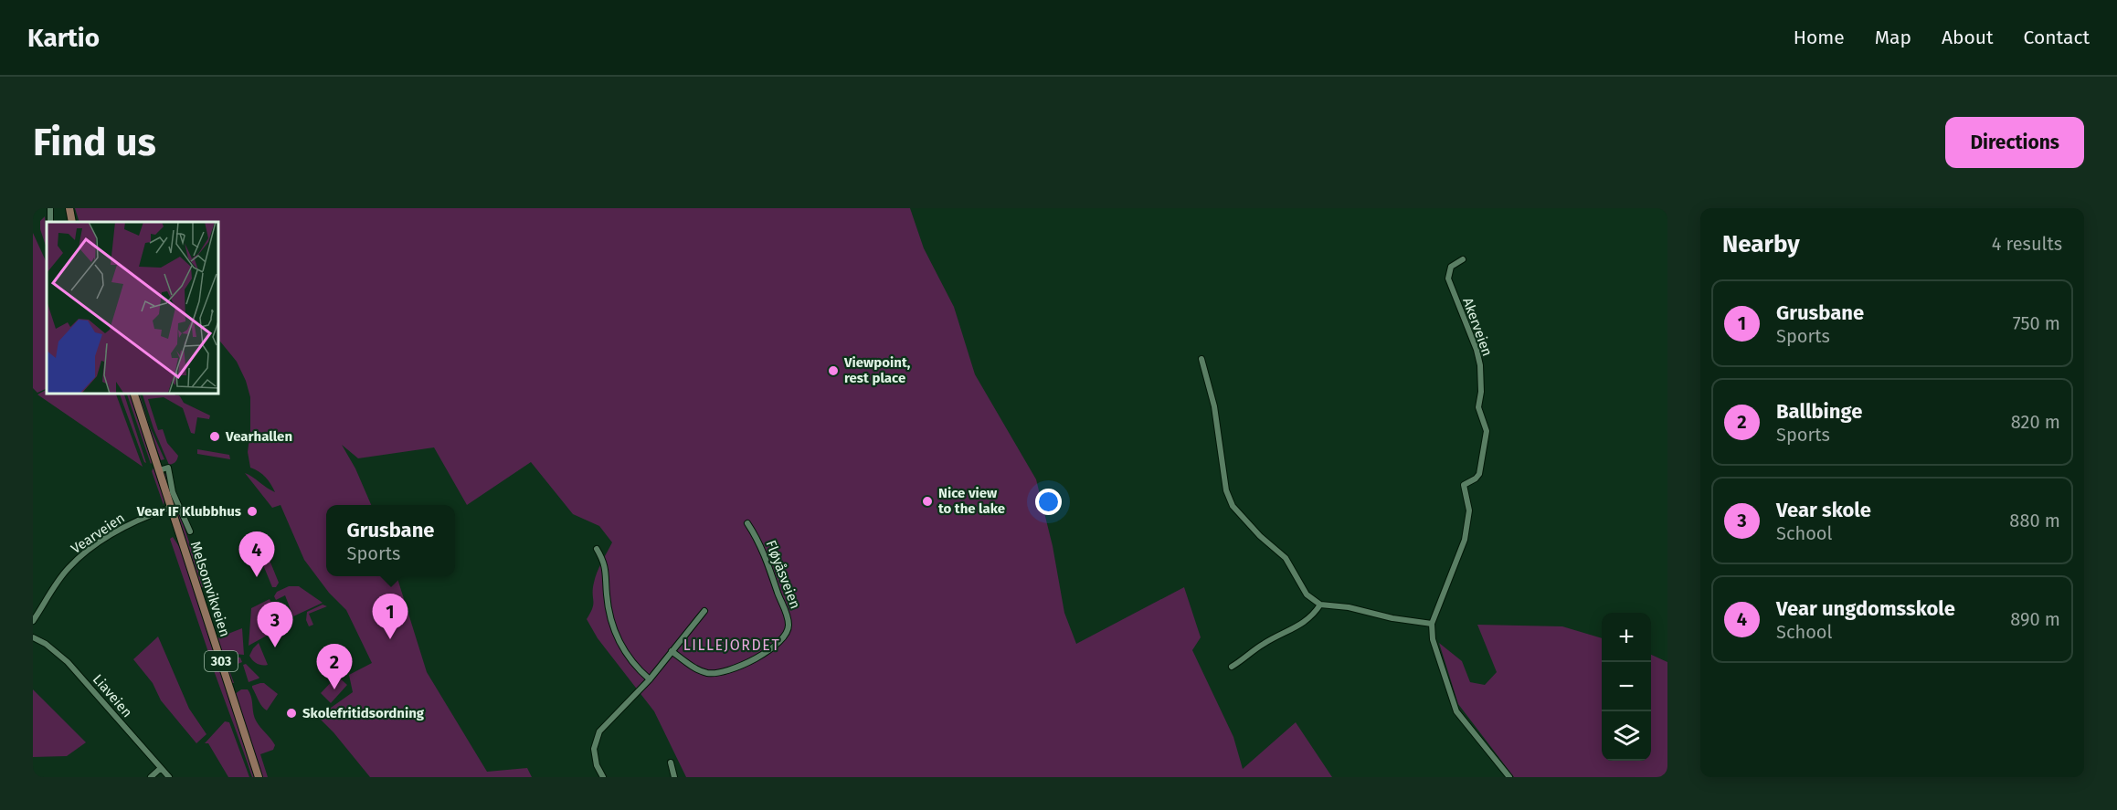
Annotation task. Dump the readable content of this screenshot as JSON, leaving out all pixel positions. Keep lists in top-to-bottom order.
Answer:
{
  "streets": {
    "main road": ["Melsomvikveien", "303"],
    "street": [
      "Akerveien",
      "Vearveien",
      "Fløyåsveien",
      "Liaveien"
    ]
  },
  "crossings": [
    ["Vearveien", "Melsomvikveien"]
  ],
  "districts": ["LILLEJORDET"],
  "places": [
    "Viewpoint, rest place",
    "Vearhallen",
    "Nice view to the lake",
    "Vear IF Klubbhus",
    "Skolefritidsordning"
  ],
  "page": {
    "header": "Kartio",
    "nav": [
      "Home",
      "Map",
      "About",
      "Contact"
    ],
    "buttons": "Directions",
    "title": "Find us",
    "heading": ["Nearby", "4 results"],
    "list": [
      {
        "mark": "1",
        "name": "Grusbane",
        "note": "Sports",
        "value": "750 m"
      },
      {
        "mark": "2",
        "name": "Ballbinge",
        "note": "Sports",
        "value": "820 m"
      },
      {
        "mark": "3",
        "name": "Vear skole",
        "note": "School",
        "value": "880 m"
      },
      {
        "mark": "4",
        "name": "Vear ungdomsskole",
        "note": "School",
        "value": "890 m"
      }
    ],
    "popup": ["Grusbane", "Sports"],
    "pins": [
      "4",
      "1",
      "3",
      "2"
    ],
    "map_buttons": ["+", "−"]
  }
}
